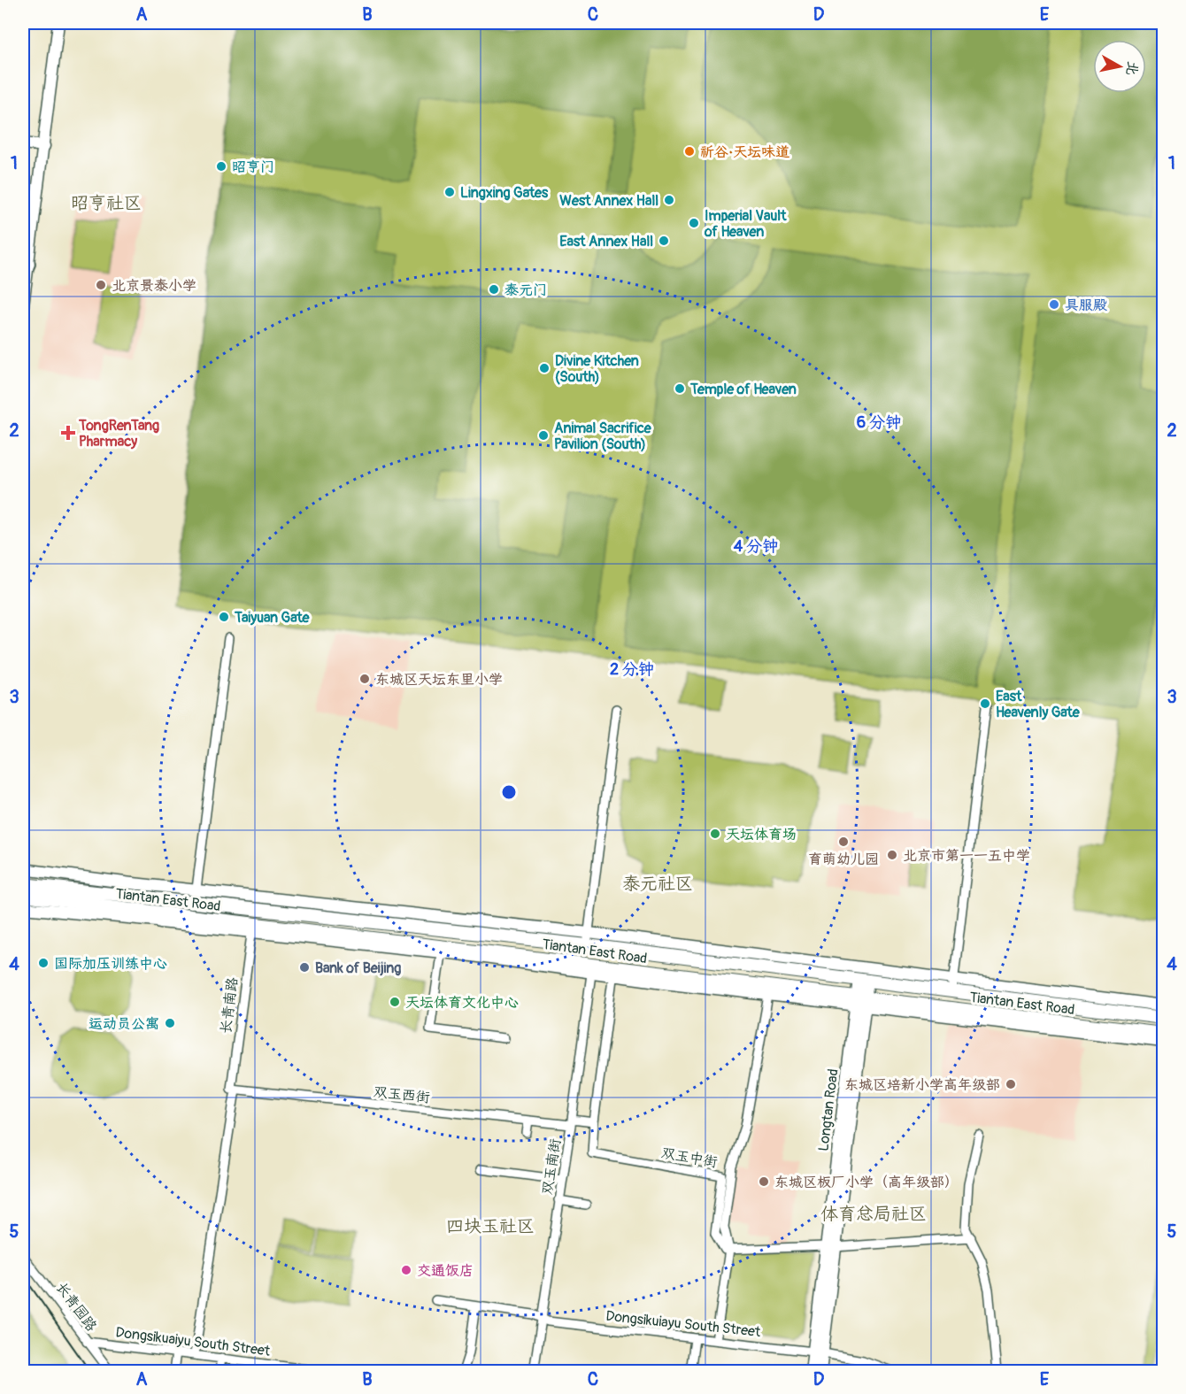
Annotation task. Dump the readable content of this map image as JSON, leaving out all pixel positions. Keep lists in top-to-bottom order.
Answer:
{
  "streets": {
    "main road": ["Tiantan East Road"],
    "street": [
      "长青南路",
      "双玉西街",
      "Longtan Road",
      "双玉中街",
      "双玉南街",
      "长青园路",
      "Dongsikuiayu South Street",
      "Dongsikuaiyu South Street"
    ]
  },
  "crossings": [
    ["Tiantan East Road", "长青南路"],
    ["Tiantan East Road", "Longtan Road"],
    ["Tiantan East Road", "双玉南街"],
    ["长青南路", "双玉西街"],
    ["长青南路", "Dongsikuaiyu South Street"],
    ["双玉西街", "双玉南街"],
    ["Longtan Road", "Dongsikuiayu South Street"],
    ["双玉南街", "Dongsikuiayu South Street"],
    ["长青园路", "Dongsikuaiyu South Street"]
  ],
  "districts": [
    "昭亨社区",
    "泰元社区",
    "体育总局社区",
    "四块玉社区"
  ],
  "places": {
    "other": [
      "祈谷·天坛味道",
      "昭亨门",
      "Lingxing Gates",
      "West Annex Hall",
      "Imperial Vault of Heaven",
      "East Annex Hall",
      "北京景泰小学",
      "泰元门",
      "具服殿",
      "Divine Kitchen (South)",
      "Temple of Heaven",
      "Animal Sacrifice Pavilion (South)",
      "Taiyuan Gate",
      "东城区天坛东里小学",
      "East Heavenly Gate",
      "天坛体育场",
      "育萌幼儿园",
      "北京市第一一五中学",
      "国际加压训练中心",
      "Bank of Beijing",
      "天坛体育文化中心",
      "运动员公寓",
      "东城区培新小学高年级部",
      "东城区板厂小学（高年级部）",
      "交通饭店"
    ],
    "health": ["TongRenTang Pharmacy"]
  },
  "north": "right",
  "grid": {
    "columns": [
      "A",
      "B",
      "C",
      "D",
      "E"
    ],
    "rows": [
      "1",
      "2",
      "3",
      "4",
      "5"
    ]
  },
  "rings": ["6 分钟", "4 分钟", "2 分钟"]
}
